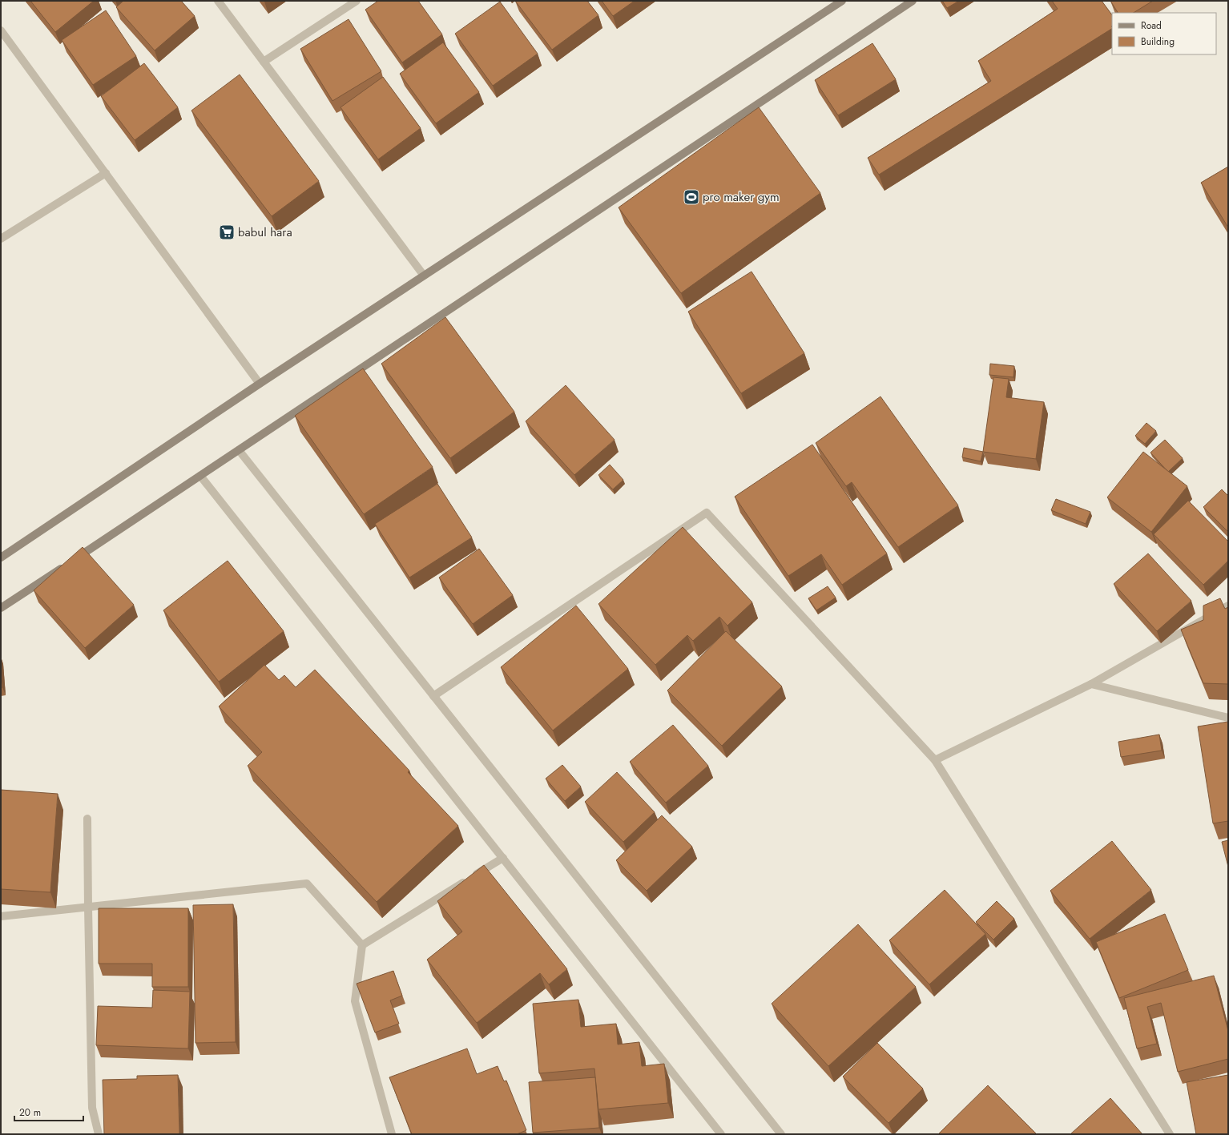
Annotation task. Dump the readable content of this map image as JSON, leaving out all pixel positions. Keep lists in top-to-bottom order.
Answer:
{
  "places": {
    "sports": ["pro maker gym"],
    "supermarket": ["babul hara"]
  },
  "legend": ["Road", "Building"],
  "scale_bar": "20 m"
}
